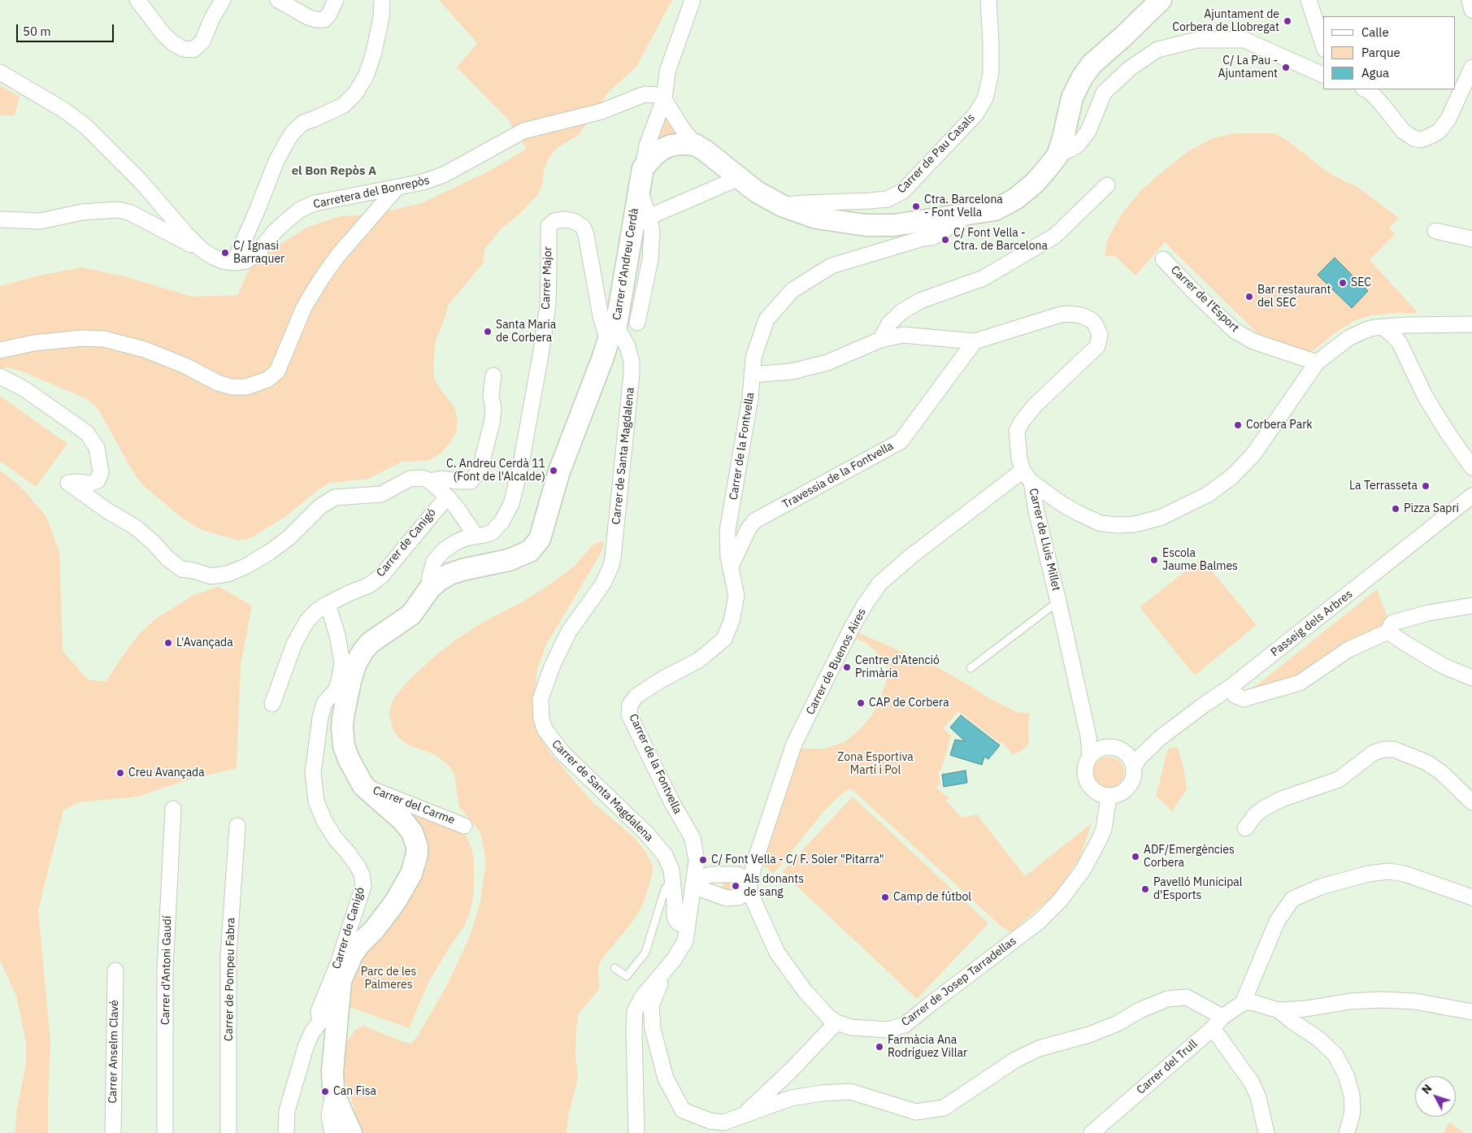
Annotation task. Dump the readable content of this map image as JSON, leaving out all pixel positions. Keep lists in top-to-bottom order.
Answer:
{
  "streets": {
    "street": [
      "Carrer de Pau Casals",
      "Carretera del Bonrepòs",
      "Carrer d'Andreu Cerdà",
      "Carrer Major",
      "Carrer de l'Esport",
      "Carrer de la Fontvella",
      "Carrer de Santa Magdalena",
      "Travessia de la Fontvella",
      "Carrer de Lluis Millet",
      "Carrer de Canigó",
      "Passeig dels Arbres",
      "Carrer de Buenos Aires",
      "Carrer del Carme",
      "Carrer d'Antoni Gaudí",
      "Carrer de Pompeu Fabra",
      "Carrer de Josep Tarradellas",
      "Carrer Anselm Clavé",
      "Carrer del Trull"
    ]
  },
  "crossings": [
    ["Carrer d'Andreu Cerdà", "Carrer Major"],
    ["Carrer d'Andreu Cerdà", "Carrer de Santa Magdalena"],
    ["Carrer d'Andreu Cerdà", "Carrer del Carme"],
    ["Carrer Major", "Carrer de Santa Magdalena"],
    ["Carrer de la Fontvella", "Carrer de Santa Magdalena"],
    ["Carrer de la Fontvella", "Travessia de la Fontvella"],
    ["Carrer de la Fontvella", "Carrer de Lluis Millet"],
    ["Travessia de la Fontvella", "Carrer de Lluis Millet"],
    ["Carrer de Lluis Millet", "Passeig dels Arbres"],
    ["Carrer de Lluis Millet", "Carrer de Buenos Aires"],
    ["Carrer de Lluis Millet", "Carrer de Josep Tarradellas"],
    ["Passeig dels Arbres", "Carrer de Josep Tarradellas"]
  ],
  "districts": ["el Bon Repòs A"],
  "parks": ["Zona Esportiva Martí i Pol", "Parc de les Palmeres"],
  "places": [
    "Ajuntament de Corbera de Llobregat",
    "C/ La Pau - Ajuntament",
    "Ctra. Barcelona - Font Vella",
    "C/ Font Vella - Ctra. de Barcelona",
    "C/ Ignasi Barraquer",
    "SEC",
    "Bar restaurant del SEC",
    "Santa Maria de Corbera",
    "Corbera Park",
    "C. Andreu Cerdà 11 (Font de l'Alcalde)",
    "La Terrasseta",
    "Pizza Sapri",
    "Escola Jaume Balmes",
    "L'Avançada",
    "Centre d'Atenció Primària",
    "CAP de Corbera",
    "Creu Avançada",
    "ADF/Emergències Corbera",
    "C/ Font Vella - C/ F. Soler \"Pitarra\"",
    "Als donants de sang",
    "Pavelló Municipal d'Esports",
    "Camp de fútbol",
    "Farmàcia Ana Rodríguez Villar",
    "Can Fisa"
  ],
  "legend": ["Calle", "Parque", "Agua"],
  "scale_bar": "50 m",
  "north": "top left"
}
